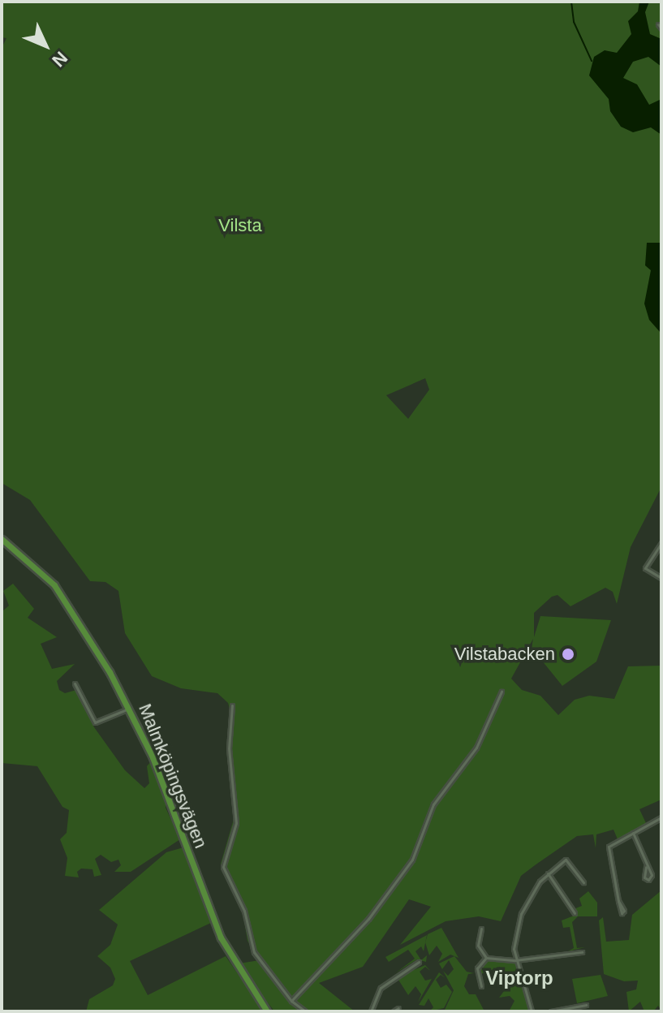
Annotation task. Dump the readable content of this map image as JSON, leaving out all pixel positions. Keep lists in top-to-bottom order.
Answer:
{
  "streets": {
    "main road": ["Malmköpingsvägen"]
  },
  "districts": ["Viptorp"],
  "parks": ["Vilsta"],
  "places": ["Vilstabacken"],
  "north": "bottom right"
}
